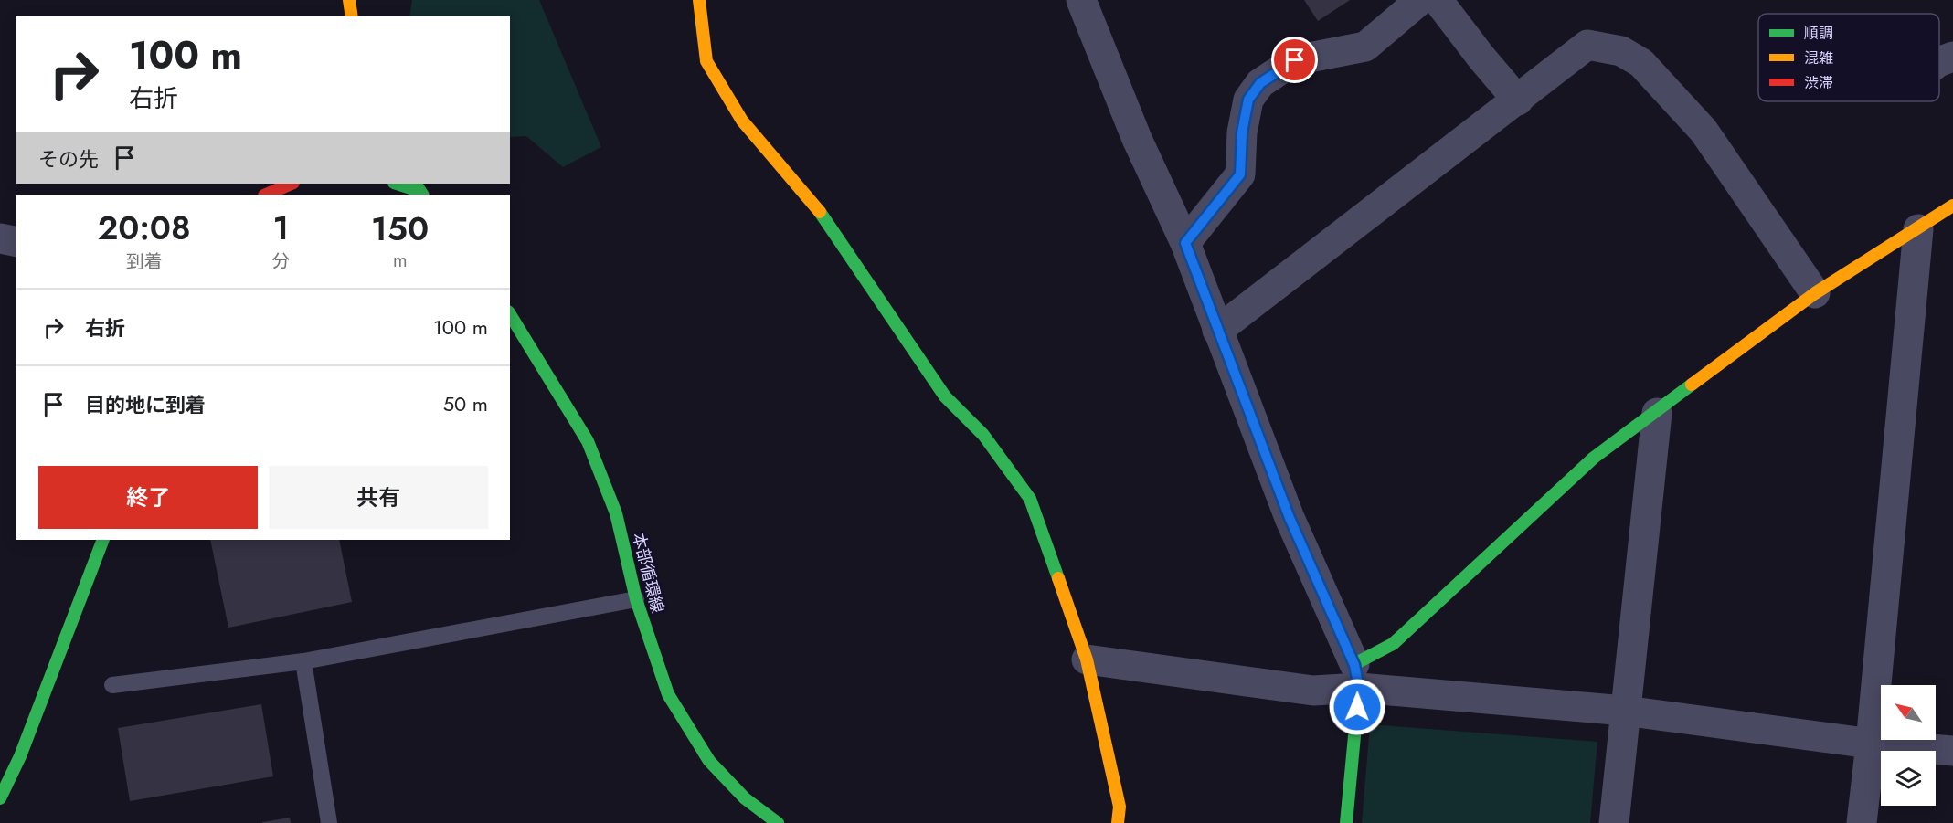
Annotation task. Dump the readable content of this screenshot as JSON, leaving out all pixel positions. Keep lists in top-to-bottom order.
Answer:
{
  "streets": {
    "street": ["本部循環線"]
  },
  "legend": ["順調", "混雑", "渋滞"],
  "north": "top left",
  "page": {
    "turn": ["100 m", "右折"],
    "then": "その先",
    "eta": [
      "20:08",
      "到着",
      "1",
      "分",
      "150",
      "m"
    ],
    "list": [
      {
        "name": "右折",
        "value": "100 m"
      },
      {
        "name": "目的地に到着",
        "value": "50 m"
      }
    ],
    "buttons": ["終了", "共有"]
  }
}
